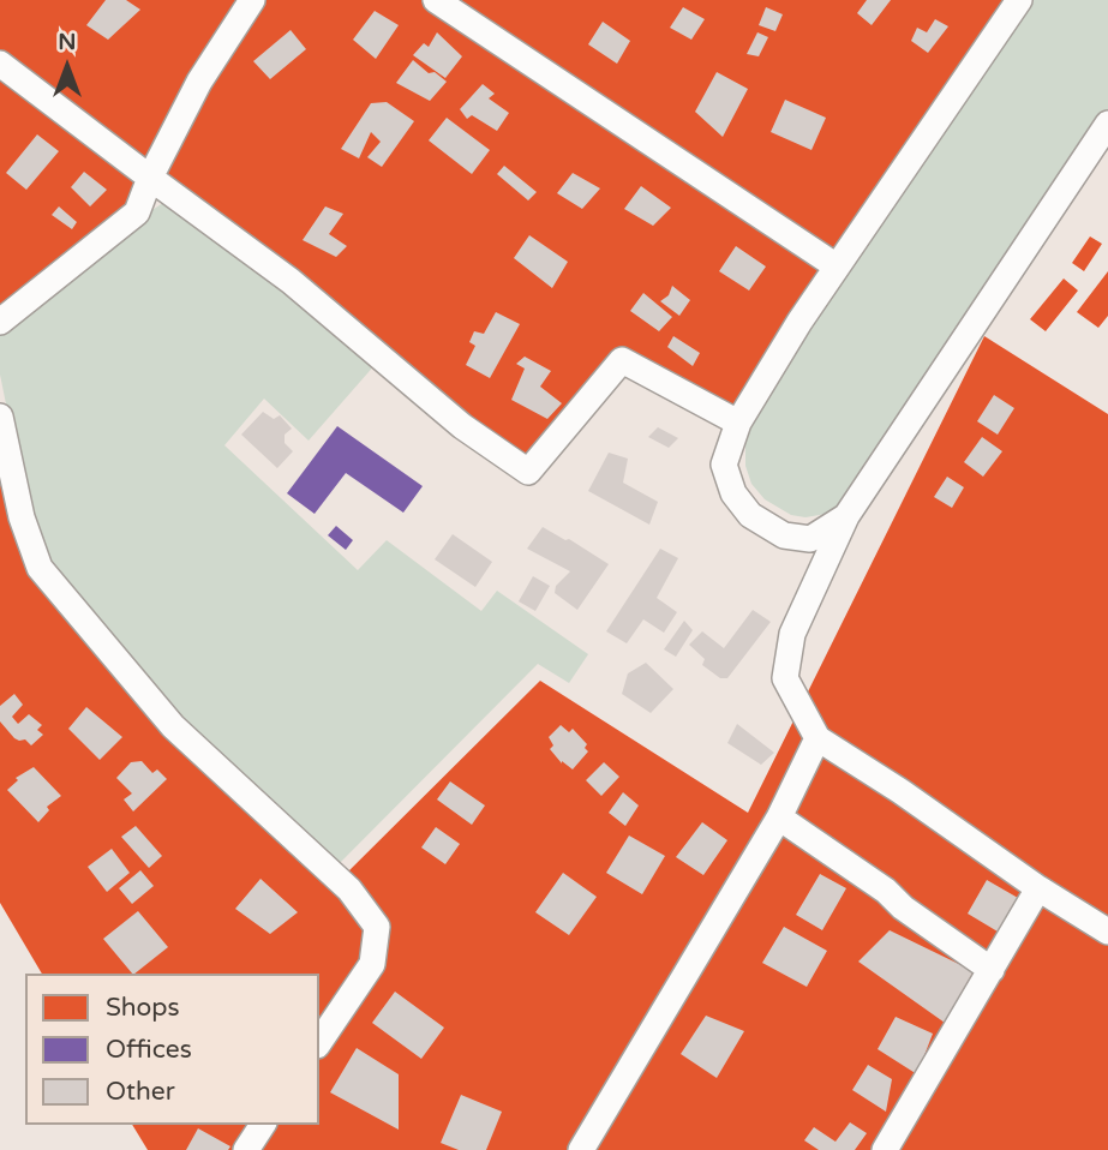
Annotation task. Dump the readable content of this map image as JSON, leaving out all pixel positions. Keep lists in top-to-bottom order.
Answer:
{
  "legend": ["Shops", "Offices", "Other"],
  "north": "top"
}
